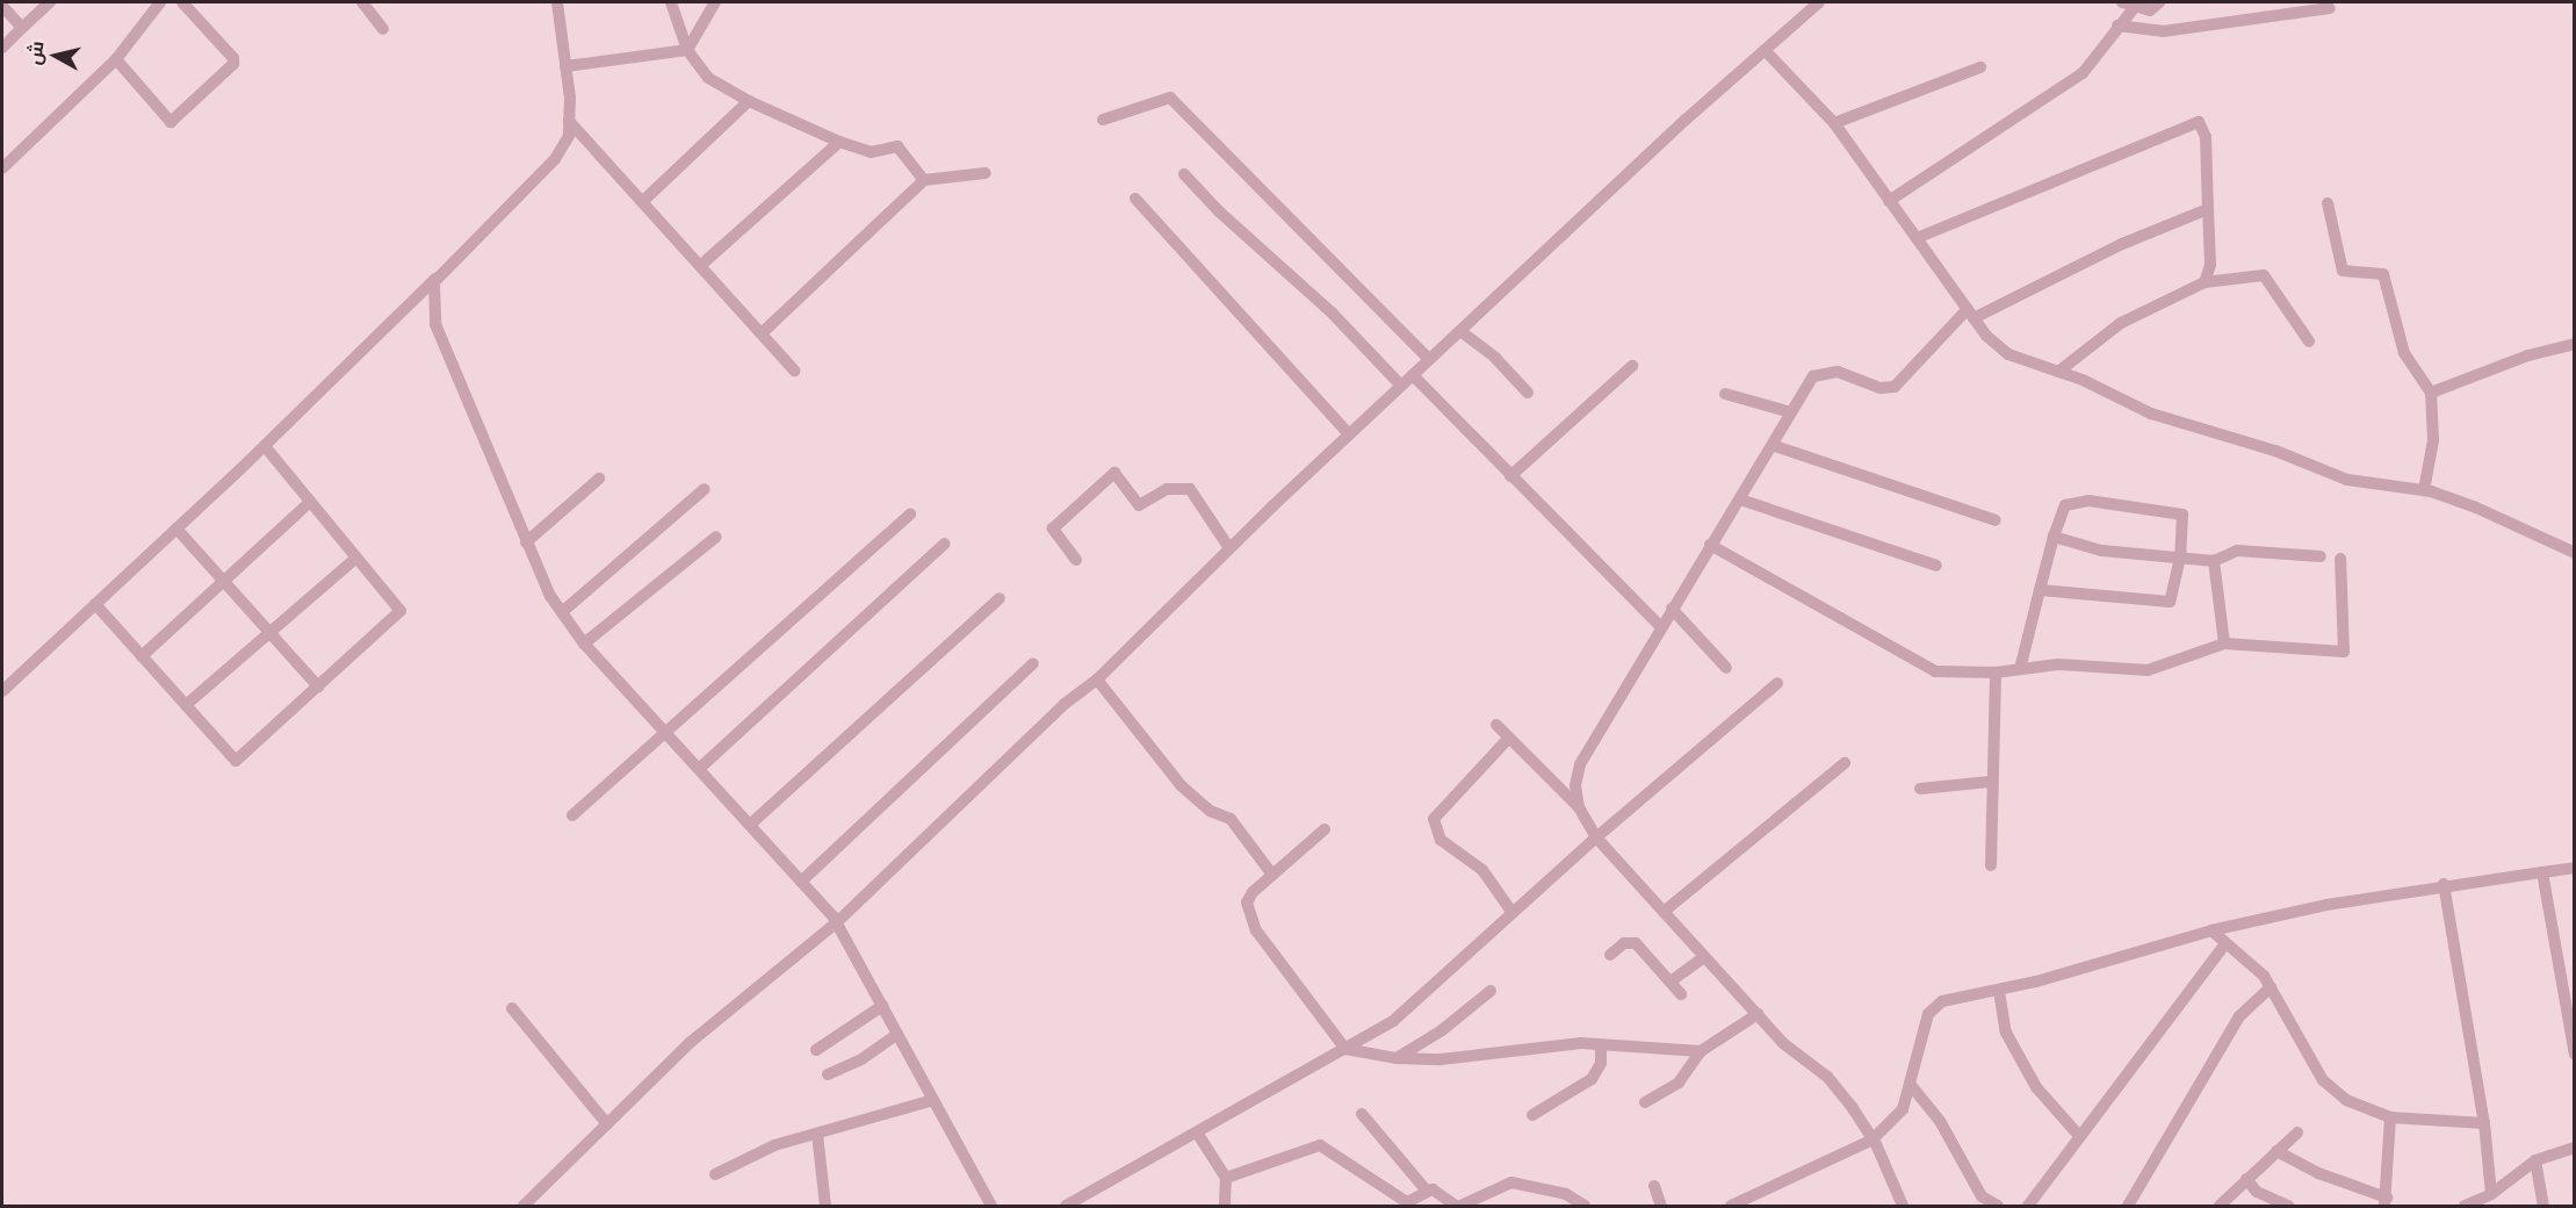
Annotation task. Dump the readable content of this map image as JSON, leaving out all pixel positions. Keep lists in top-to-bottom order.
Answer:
{
  "north": "left"
}
